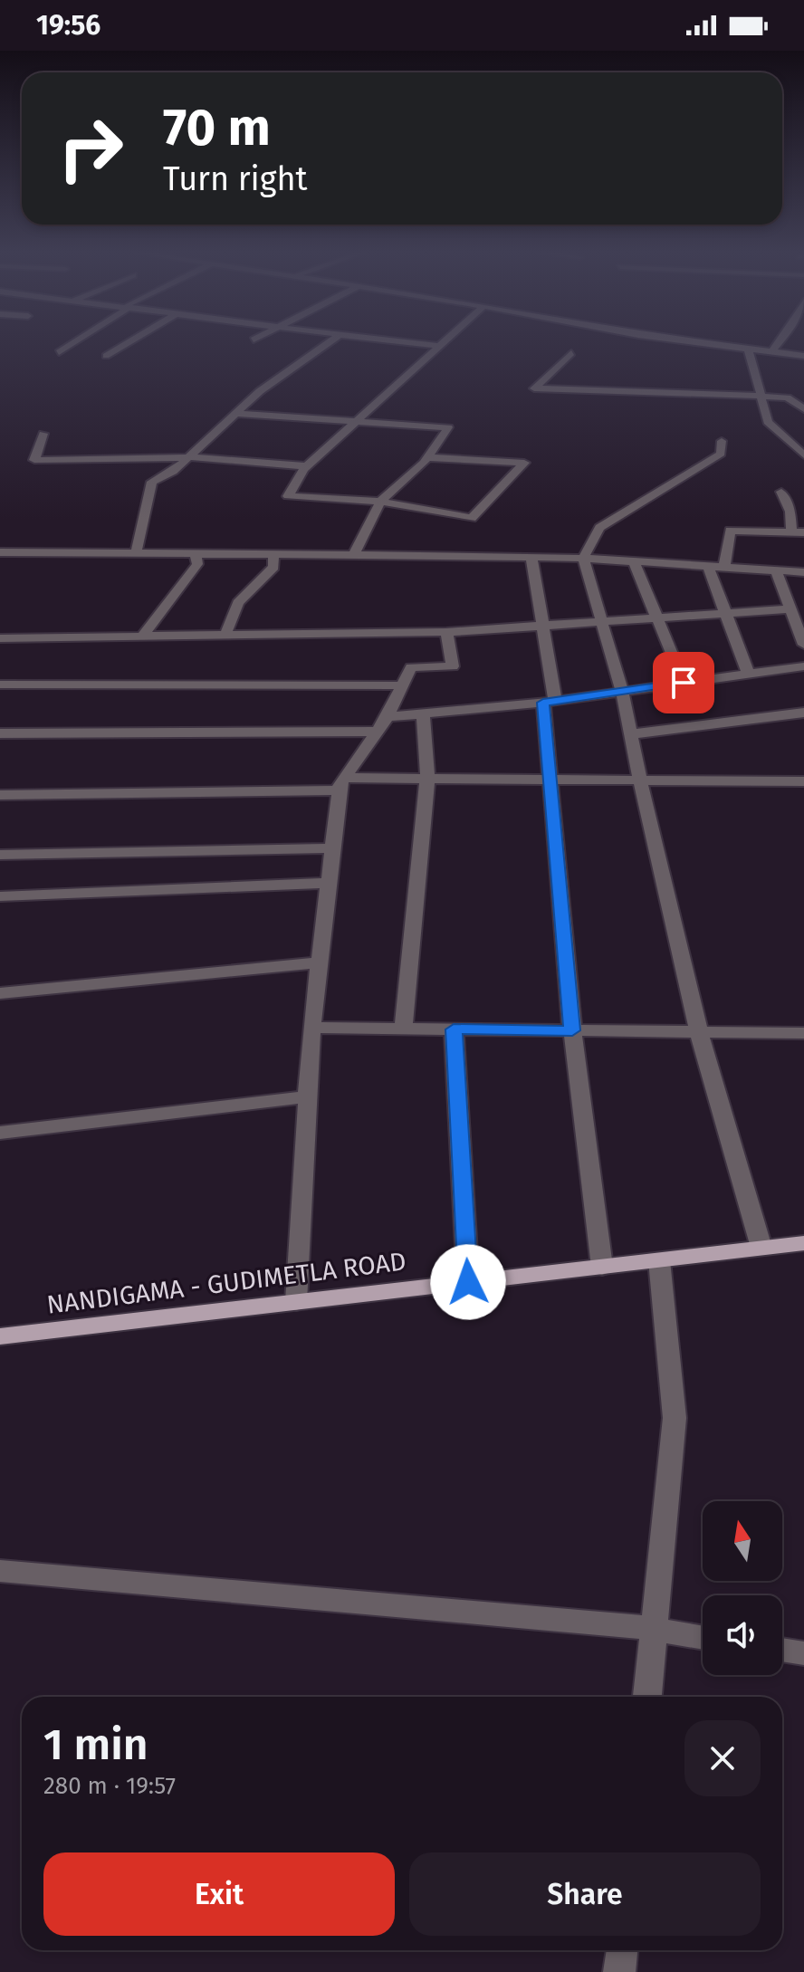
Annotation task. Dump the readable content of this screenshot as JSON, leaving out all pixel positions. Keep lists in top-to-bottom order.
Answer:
{
  "streets": {
    "main road": ["NANDIGAMA - GUDIMETLA ROAD"]
  },
  "north": "top",
  "page": {
    "status": "19:56",
    "turn": ["70 m", "Turn right"],
    "heading": ["1 min", "280 m · 19:57"],
    "buttons": ["Exit", "Share"]
  }
}
